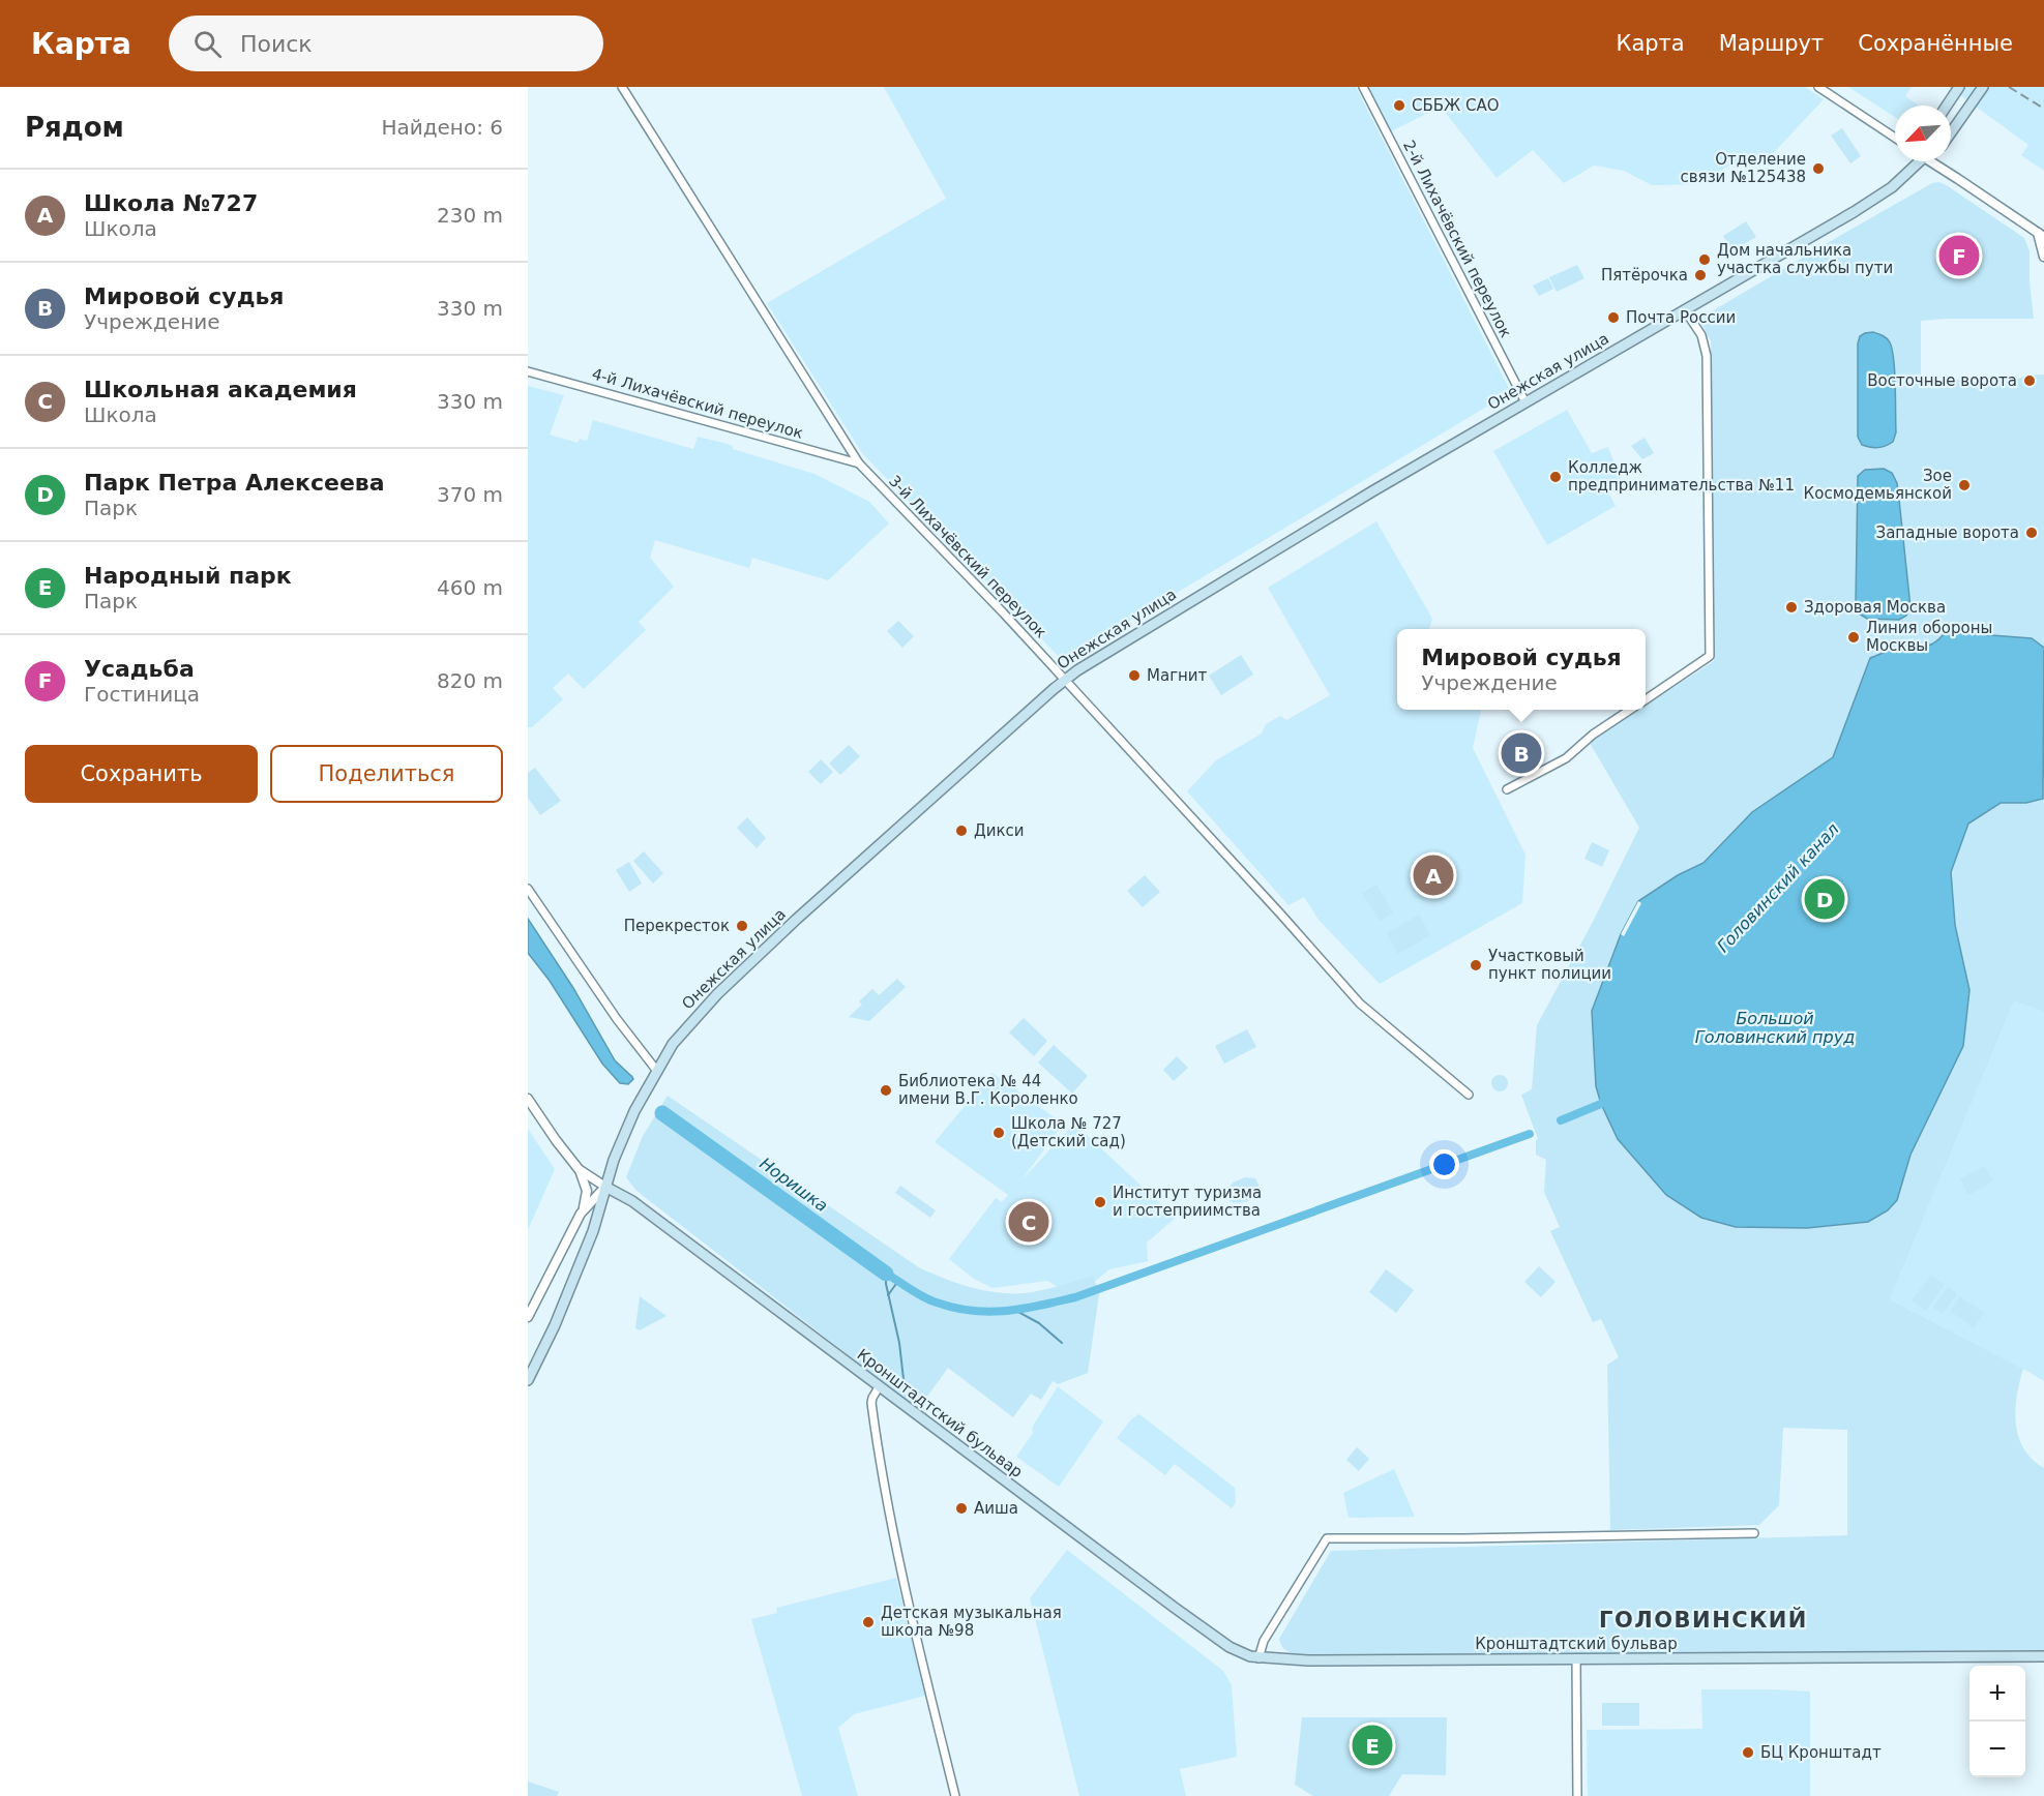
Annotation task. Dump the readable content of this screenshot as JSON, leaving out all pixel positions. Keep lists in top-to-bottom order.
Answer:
{
  "streets": {
    "main road": ["Онежская улица", "Кронштадтский бульвар"],
    "street": ["2-й Лихачёвский переулок", "4-й Лихачёвский переулок", "3-й Лихачёвский переулок"]
  },
  "crossings": [
    ["2-й Лихачёвский переулок", "Онежская улица"],
    ["Онежская улица", "3-й Лихачёвский переулок"],
    ["Онежская улица", "Кронштадтский бульвар"],
    ["4-й Лихачёвский переулок", "3-й Лихачёвский переулок"]
  ],
  "districts": ["ГОЛОВИНСКИЙ"],
  "water": ["Головинский канал", "Большой Головинский пруд", "Норишка"],
  "places": [
    "СББЖ САО",
    "Отделение связи №125438",
    "Дом начальника участка службы пути",
    "Пятёрочка",
    "Почта России",
    "Восточные ворота",
    "Колледж предпринимательства №11",
    "Зое Космодемьянской",
    "Западные ворота",
    "Здоровая Москва",
    "Линия обороны Москвы",
    "Магнит",
    "Дикси",
    "Перекресток",
    "Участковый пункт полиции",
    "Библиотека № 44 имени В.Г. Короленко",
    "Школа № 727 (Детский сад)",
    "Институт туризма и гостеприимства",
    "Аиша",
    "Детская музыкальная школа №98",
    "БЦ Кронштадт"
  ],
  "north": "bottom left",
  "page": {
    "header": "Карта",
    "search": "Поиск",
    "nav": ["Карта", "Маршрут", "Сохранённые"],
    "heading": ["Рядом", "Найдено: 6"],
    "list": [
      {
        "mark": "A",
        "name": "Школа №727",
        "note": "Школа",
        "value": "230 m"
      },
      {
        "mark": "B",
        "name": "Мировой судья",
        "note": "Учреждение",
        "value": "330 m"
      },
      {
        "mark": "C",
        "name": "Школьная академия",
        "note": "Школа",
        "value": "330 m"
      },
      {
        "mark": "D",
        "name": "Парк Петра Алексеева",
        "note": "Парк",
        "value": "370 m"
      },
      {
        "mark": "E",
        "name": "Народный парк",
        "note": "Парк",
        "value": "460 m"
      },
      {
        "mark": "F",
        "name": "Усадьба",
        "note": "Гостиница",
        "value": "820 m"
      }
    ],
    "pins": [
      "F",
      "B",
      "A",
      "D",
      "C",
      "E"
    ],
    "popup": ["Мировой судья", "Учреждение"],
    "buttons": ["Сохранить", "Поделиться"],
    "map_buttons": ["+", "−"]
  }
}
